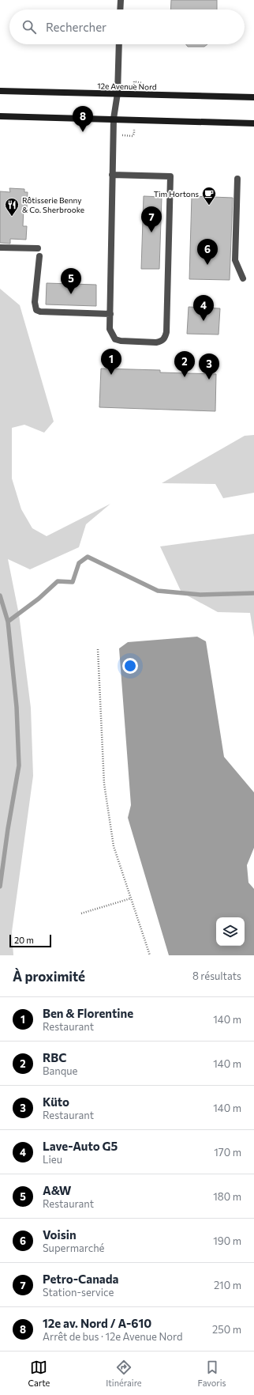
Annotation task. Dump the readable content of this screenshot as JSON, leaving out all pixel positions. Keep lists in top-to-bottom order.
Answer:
{
  "streets": {
    "main road": ["12e Avenue Nord"]
  },
  "places": {
    "cafe": ["Tim Hortons"],
    "restaurant": ["Rôtisserie Benny & Co. Sherbrooke"]
  },
  "scale_bar": "20 m",
  "page": {
    "search": "Rechercher",
    "pins": [
      "8",
      "7",
      "6",
      "5",
      "4",
      "1",
      "2",
      "3"
    ],
    "scale": "20 m",
    "heading": ["À proximité", "8 résultats"],
    "list": [
      {
        "mark": "1",
        "name": "Ben & Florentine",
        "note": "Restaurant",
        "value": "140 m"
      },
      {
        "mark": "2",
        "name": "RBC",
        "note": "Banque",
        "value": "140 m"
      },
      {
        "mark": "3",
        "name": "Küto",
        "note": "Restaurant",
        "value": "140 m"
      },
      {
        "mark": "4",
        "name": "Lave-Auto G5",
        "note": "Lieu",
        "value": "170 m"
      },
      {
        "mark": "5",
        "name": "A&W",
        "note": "Restaurant",
        "value": "180 m"
      },
      {
        "mark": "6",
        "name": "Voisin",
        "note": "Supermarché",
        "value": "190 m"
      },
      {
        "mark": "7",
        "name": "Petro-Canada",
        "note": "Station-service",
        "value": "210 m"
      },
      {
        "mark": "8",
        "name": "12e av. Nord / A-610",
        "note": "Arrêt de bus · 12e Avenue Nord",
        "value": "250 m"
      }
    ],
    "nav": ["Carte", "Itinéraire", "Favoris"]
  }
}
